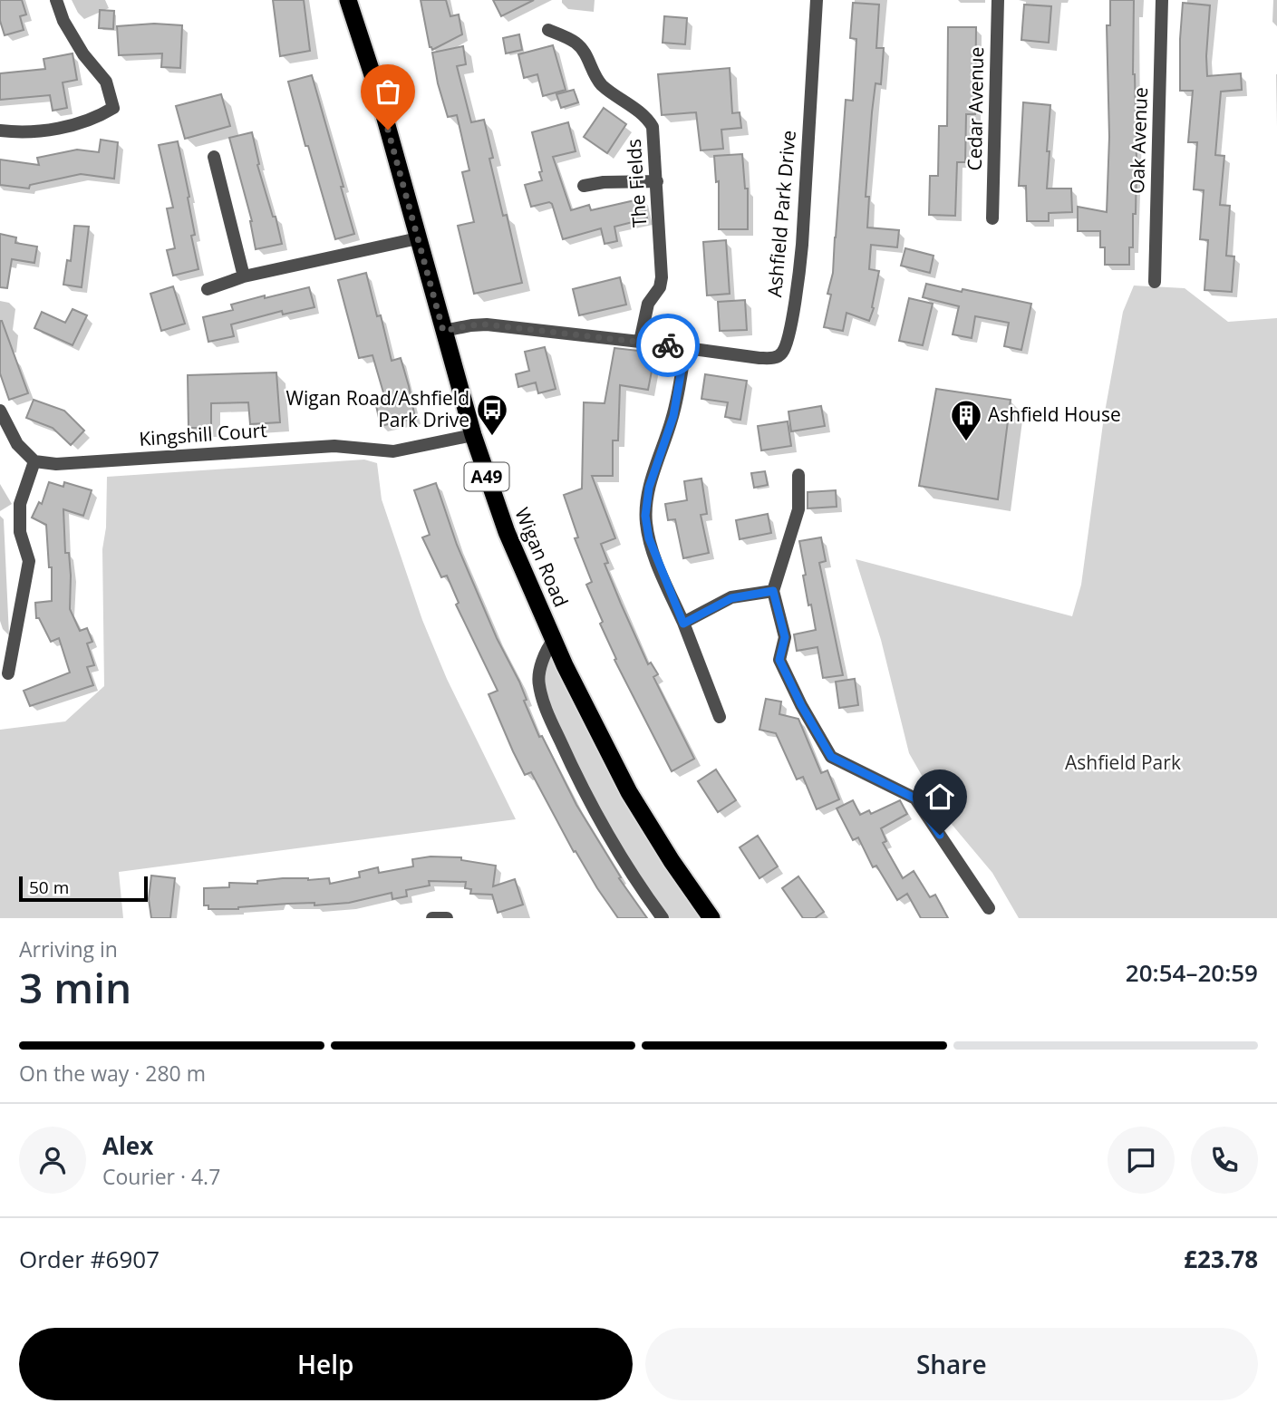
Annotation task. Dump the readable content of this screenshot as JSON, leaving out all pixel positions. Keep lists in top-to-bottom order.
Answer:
{
  "streets": {
    "highway": ["A49", "Wigan Road"],
    "street": [
      "Cedar Avenue",
      "Oak Avenue",
      "The Fields",
      "Ashfield Park Drive",
      "Kingshill Court"
    ]
  },
  "crossings": [
    ["The Fields", "Ashfield Park Drive"],
    ["Ashfield Park Drive", "Wigan Road"],
    ["Kingshill Court", "Wigan Road"]
  ],
  "parks": ["Ashfield Park"],
  "places": {
    "bus stop": ["Wigan Road/Ashfield Park Drive"],
    "building": ["Ashfield House"]
  },
  "scale_bar": "50 m",
  "page": {
    "scale": "50 m",
    "heading": ["3 min", "Arriving in", "20:54–20:59"],
    "panel": [
      "Alex",
      "Courier · 4.7",
      "Order #6907",
      "£23.78"
    ],
    "bar": "On the way · 280 m",
    "buttons": ["Help", "Share"]
  }
}
